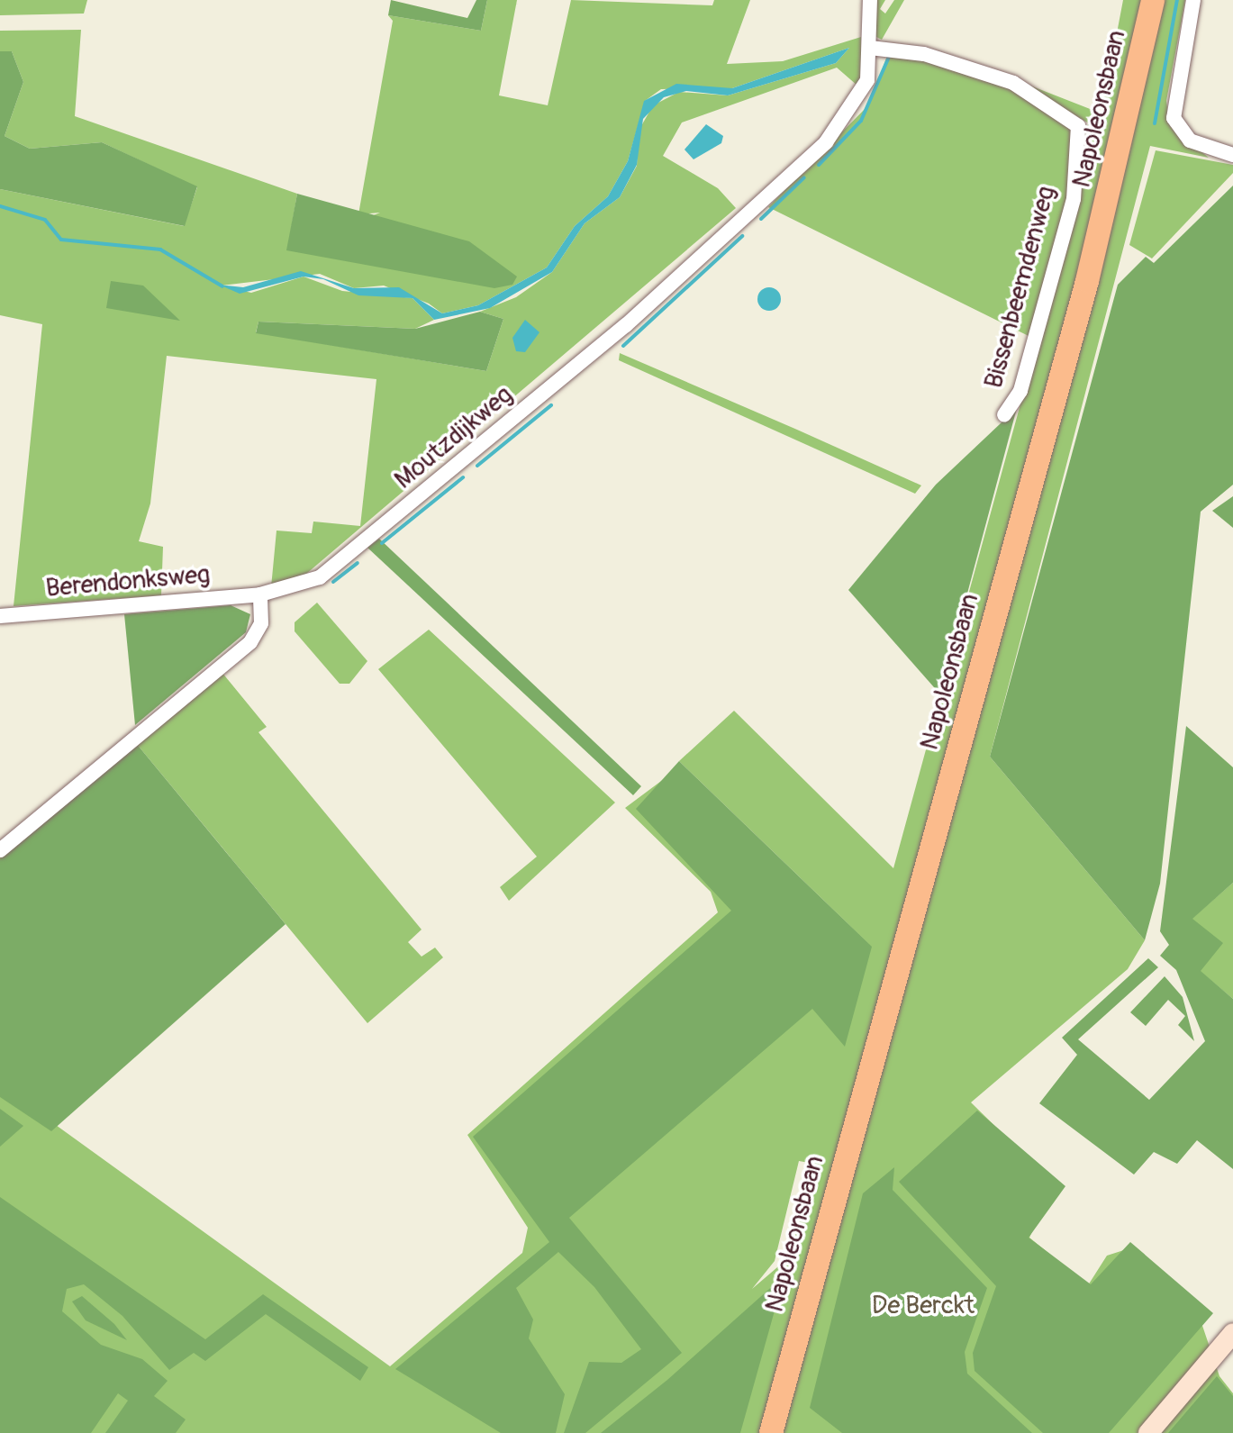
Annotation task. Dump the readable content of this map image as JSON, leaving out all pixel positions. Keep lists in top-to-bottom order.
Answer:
{
  "streets": {
    "main road": ["Napoleonsbaan"],
    "street": ["Bissenbeemdenweg", "Moutzdijkweg", "Berendonksweg"]
  },
  "crossings": [
    ["Bissenbeemdenweg", "Moutzdijkweg"],
    ["Moutzdijkweg", "Berendonksweg"]
  ],
  "parks": ["De Berckt"]
}
